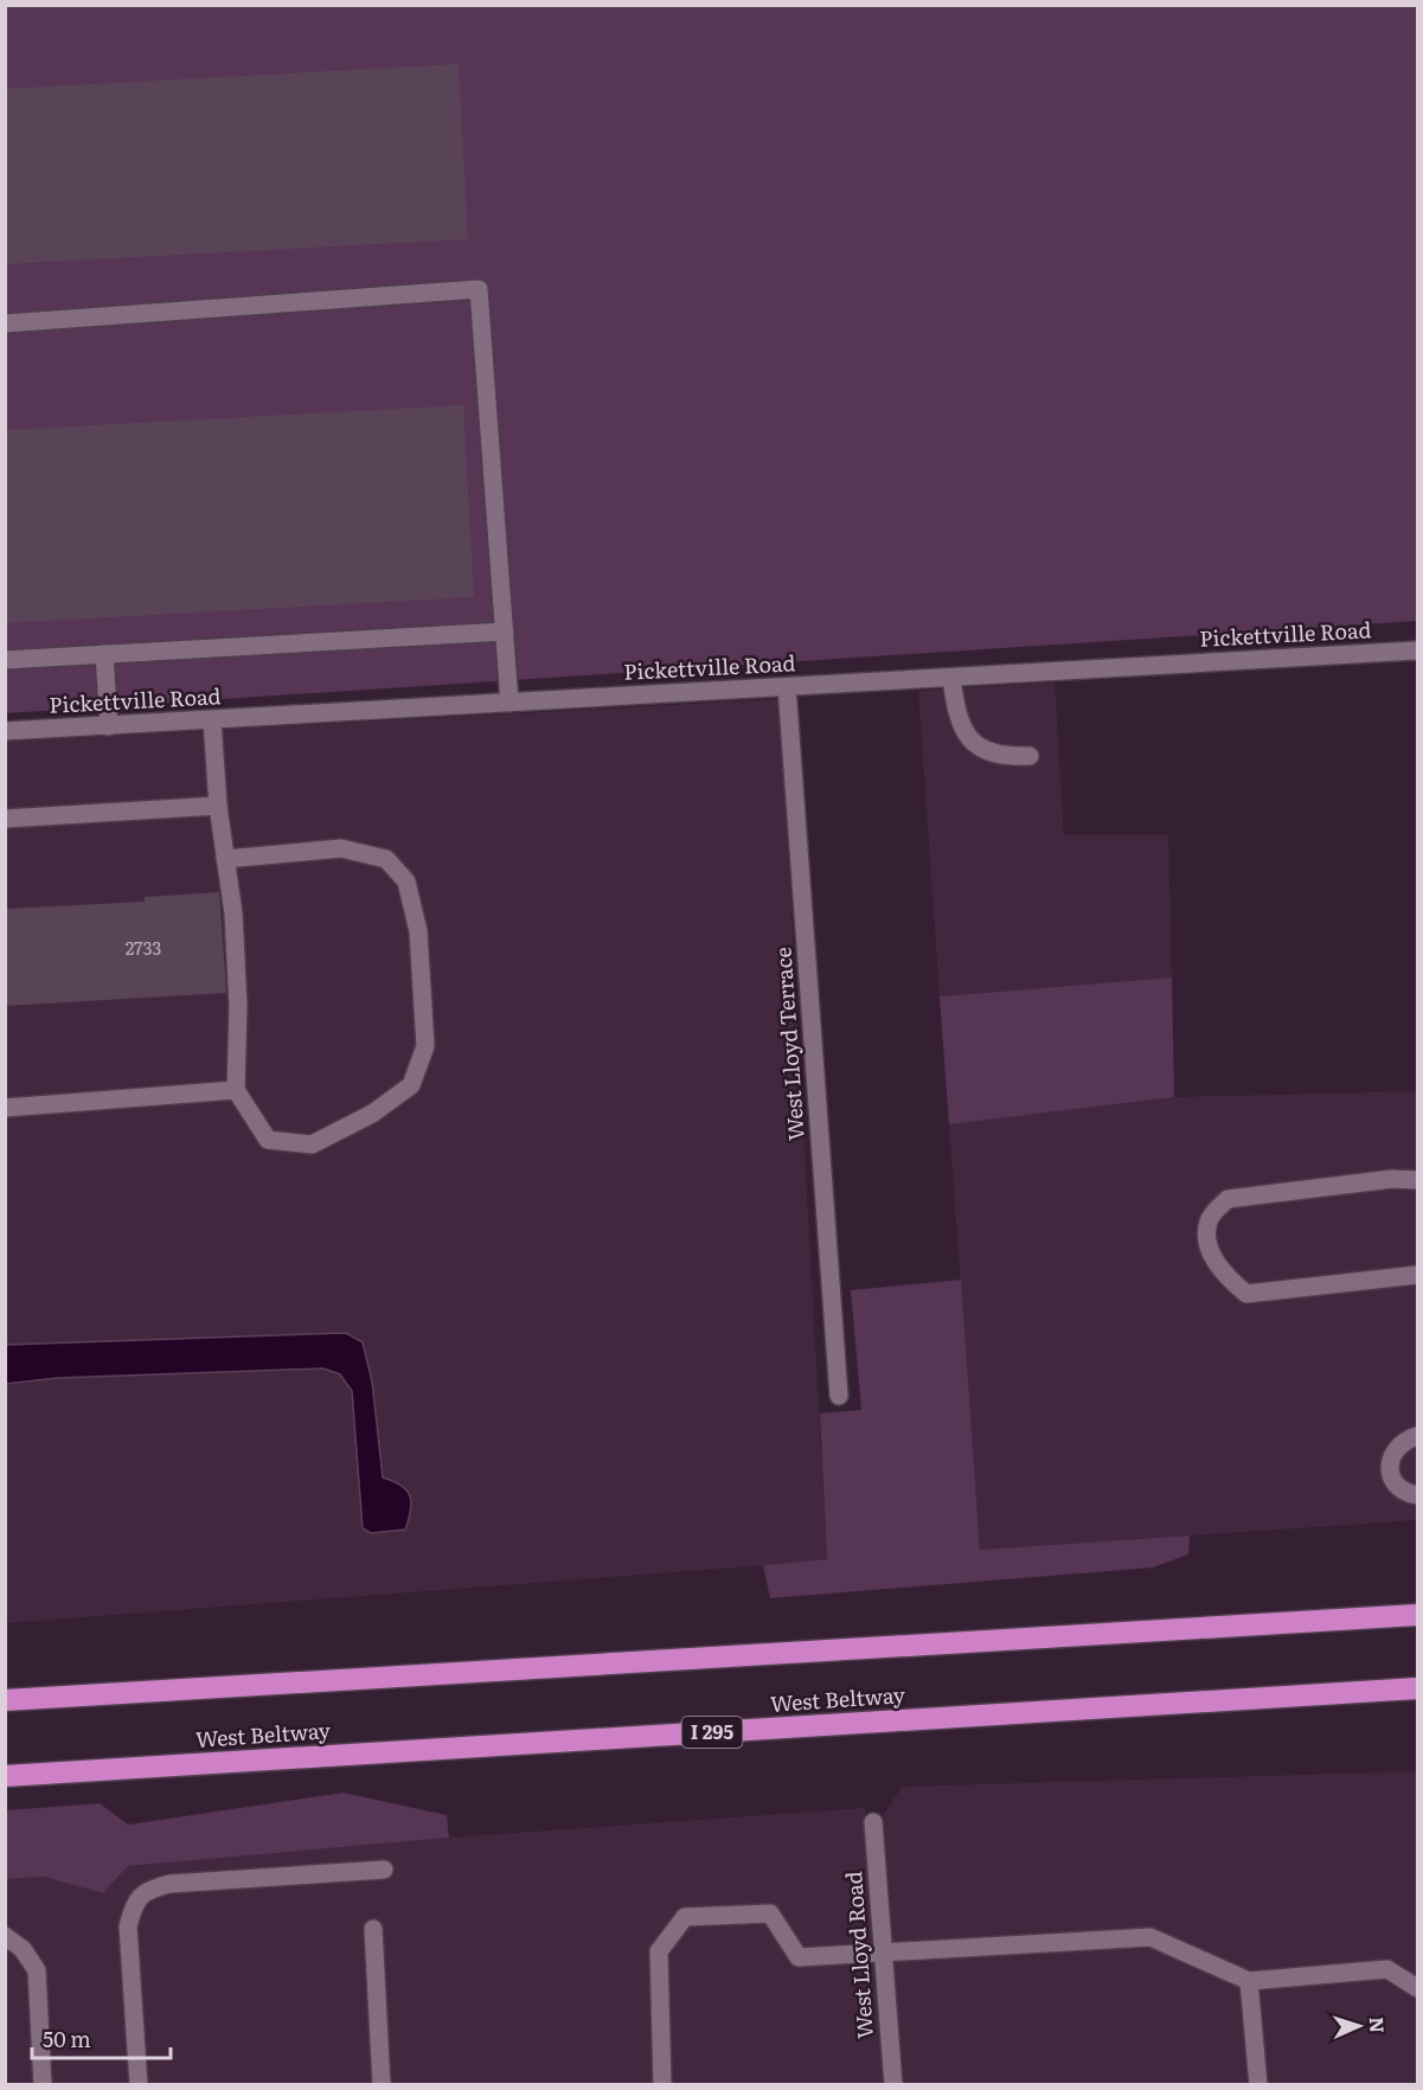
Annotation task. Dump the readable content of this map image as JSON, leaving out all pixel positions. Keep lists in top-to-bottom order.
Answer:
{
  "streets": {
    "highway": ["West Beltway", "I 295"],
    "street": ["Pickettville Road", "West Lloyd Terrace", "West Lloyd Road"]
  },
  "crossings": [
    ["Pickettville Road", "West Lloyd Terrace"]
  ],
  "house_numbers": ["2733"],
  "scale_bar": "50 m",
  "north": "right"
}
